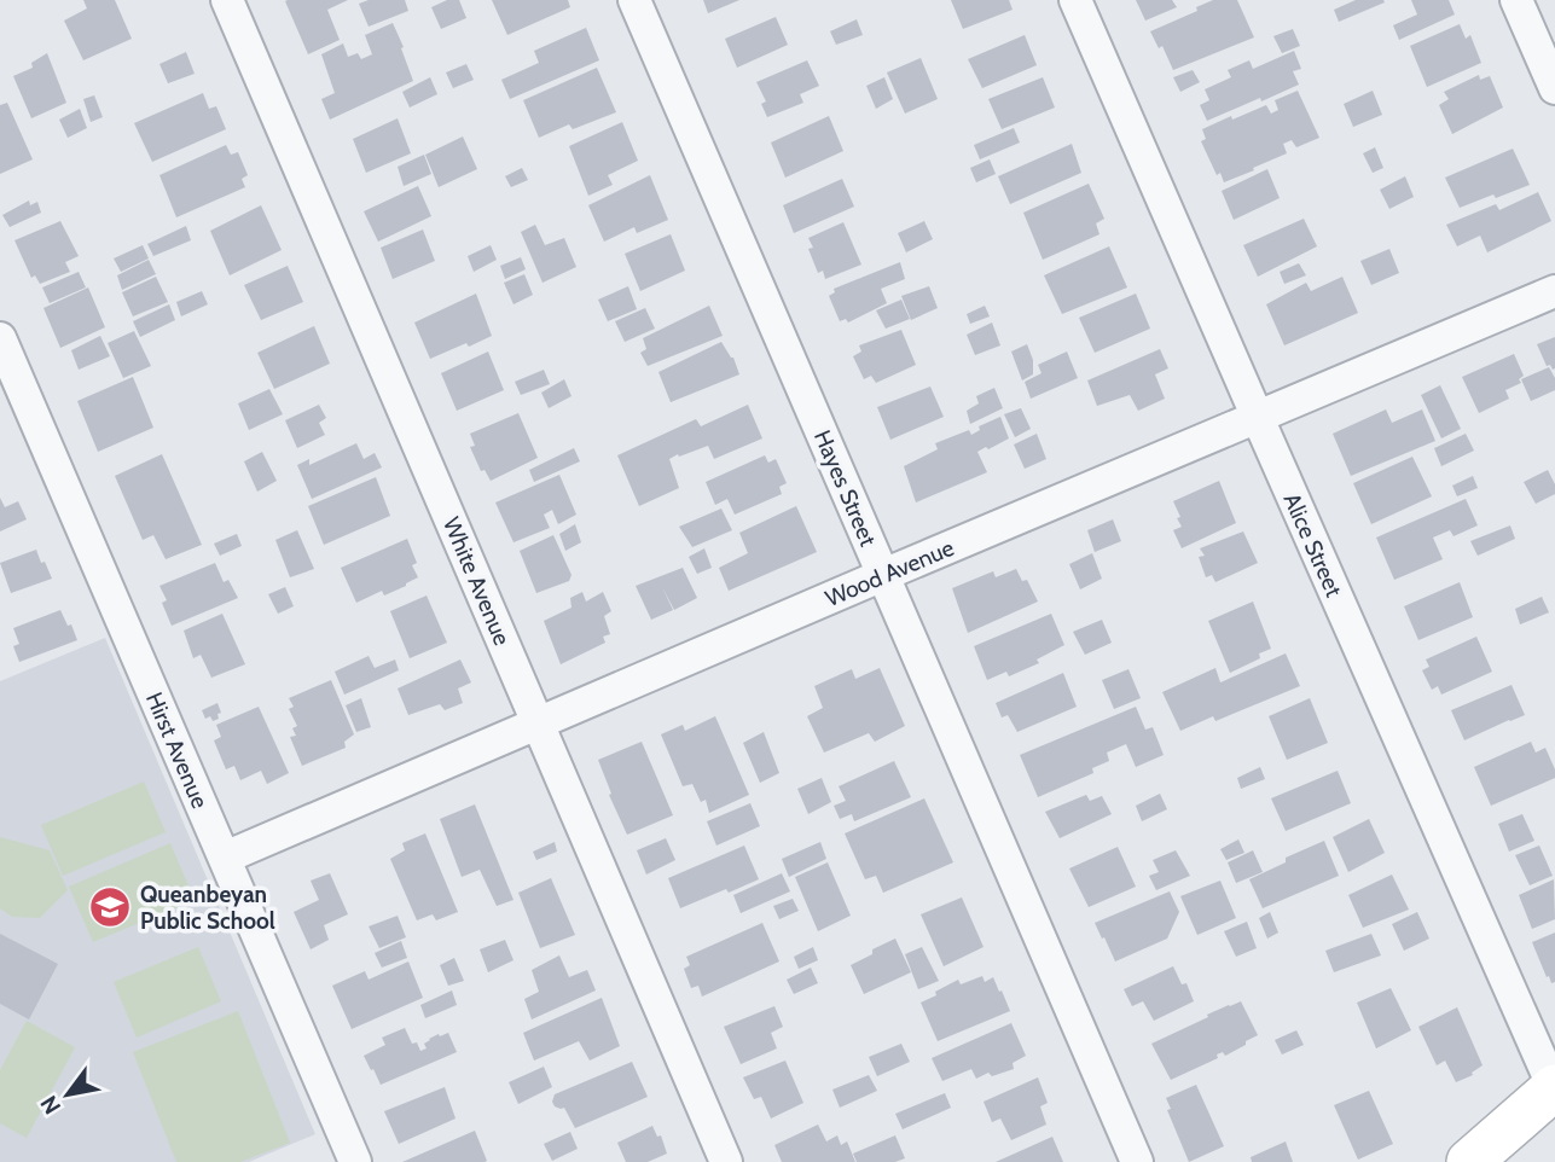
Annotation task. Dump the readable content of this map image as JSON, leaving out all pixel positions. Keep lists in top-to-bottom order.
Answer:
{
  "streets": {
    "street": [
      "Hayes Street",
      "Alice Street",
      "Wood Avenue",
      "White Avenue",
      "Hirst Avenue"
    ]
  },
  "crossings": [
    ["Hayes Street", "Wood Avenue"],
    ["Alice Street", "Wood Avenue"],
    ["Wood Avenue", "White Avenue"],
    ["Wood Avenue", "Hirst Avenue"]
  ],
  "places": {
    "school or university": ["Queanbeyan Public School"]
  },
  "north": "bottom left"
}
